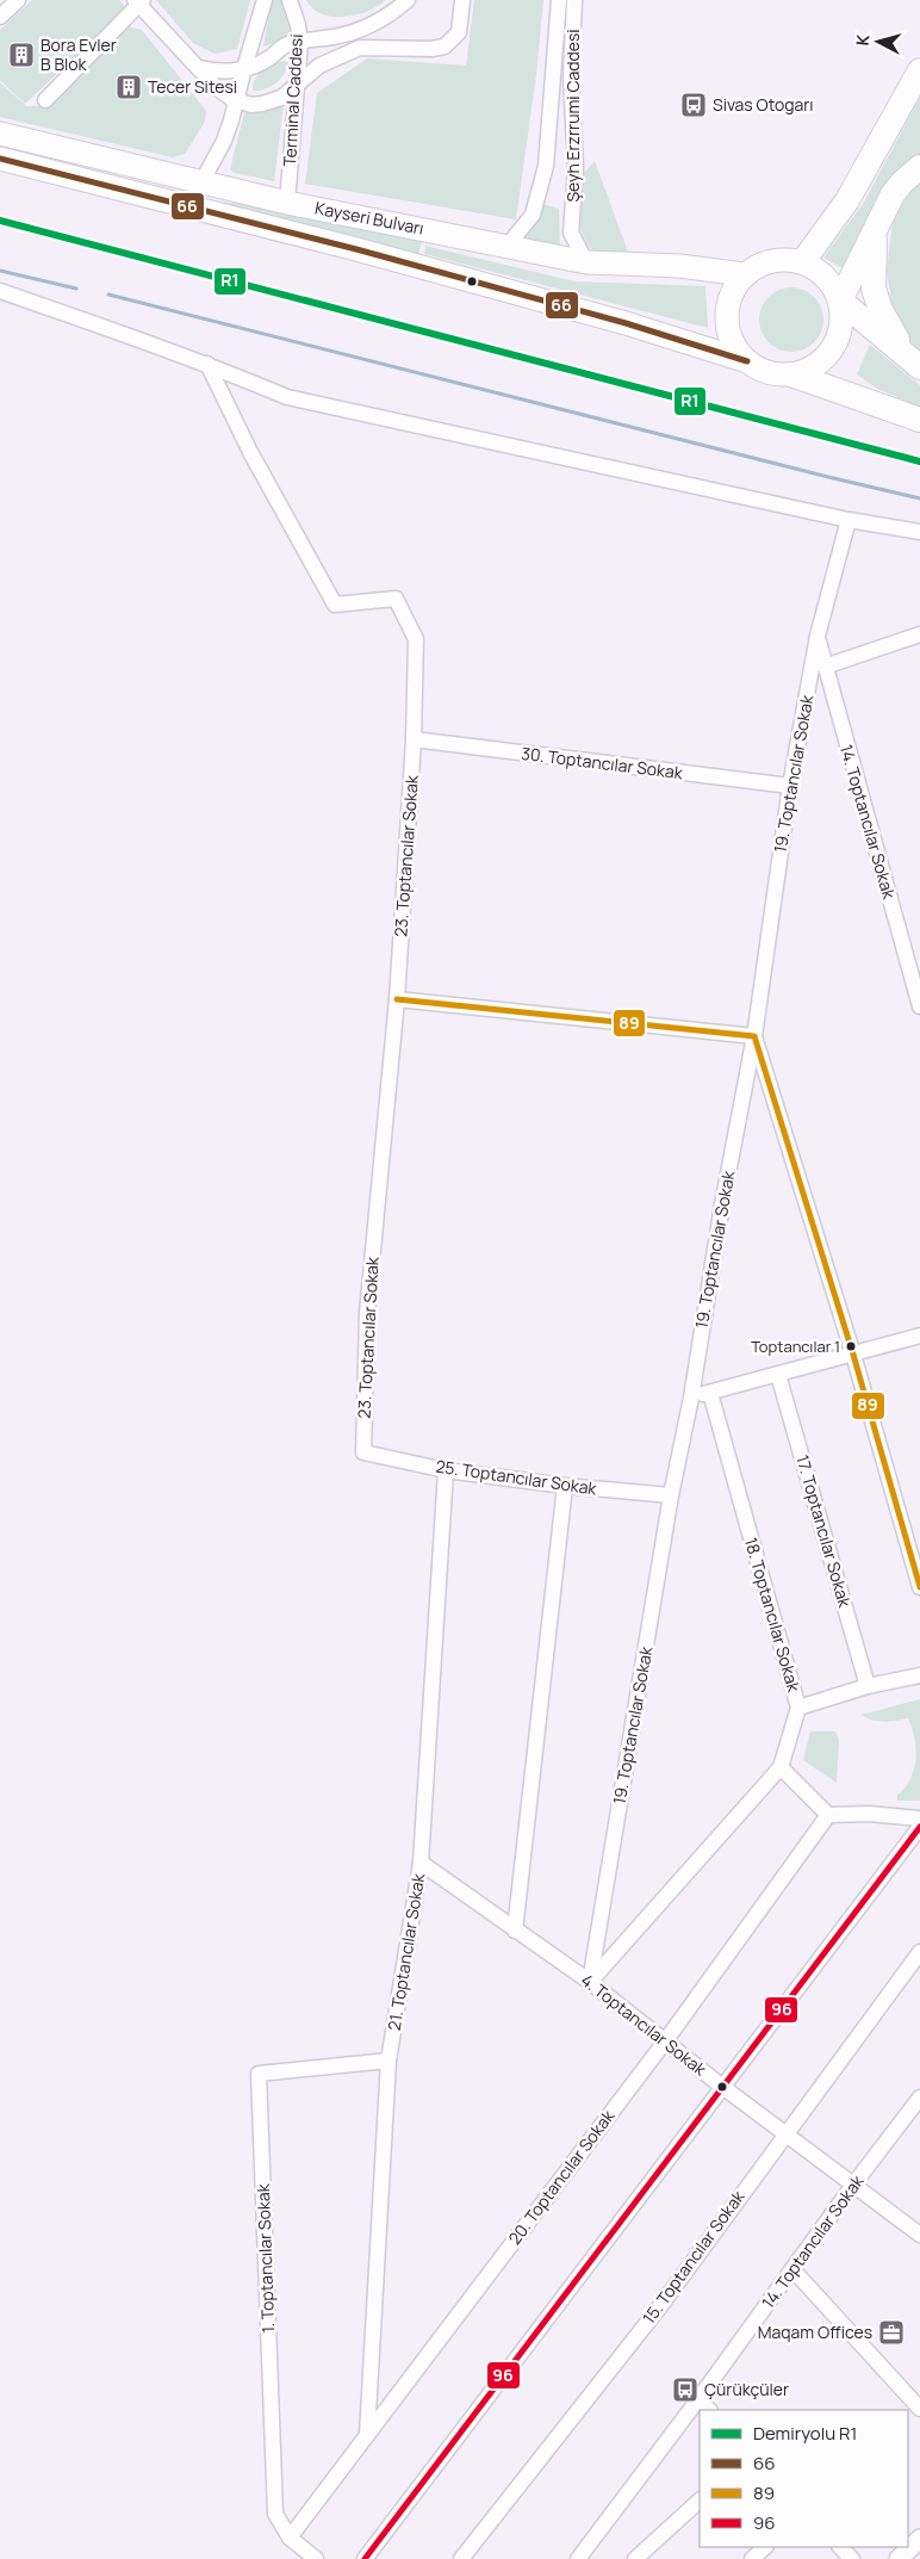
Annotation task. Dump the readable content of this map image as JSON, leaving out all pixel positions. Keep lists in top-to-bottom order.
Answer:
{
  "streets": {
    "main road": ["Kayseri Bulvarı"],
    "street": [
      "Terminal Caddesi",
      "Şeyh Erzrrumi Caddesi",
      "30. Toptancılar Sokak",
      "19. Toptancılar Sokak",
      "14. Toptancılar Sokak",
      "23. Toptancılar Sokak",
      "25. Toptancılar Sokak",
      "17. Toptancılar Sokak",
      "18. Toptancılar Sokak",
      "21. Toptancılar Sokak",
      "4. Toptancılar Sokak",
      "20. Toptancılar Sokak",
      "15. Toptancılar Sokak",
      "1. Toptancılar Sokak"
    ]
  },
  "crossings": [
    ["Terminal Caddesi", "Kayseri Bulvarı"],
    ["Şeyh Erzrrumi Caddesi", "Kayseri Bulvarı"],
    ["30. Toptancılar Sokak", "19. Toptancılar Sokak"],
    ["30. Toptancılar Sokak", "23. Toptancılar Sokak"],
    ["19. Toptancılar Sokak", "14. Toptancılar Sokak"],
    ["19. Toptancılar Sokak", "25. Toptancılar Sokak"],
    ["19. Toptancılar Sokak", "18. Toptancılar Sokak"],
    ["19. Toptancılar Sokak", "4. Toptancılar Sokak"],
    ["14. Toptancılar Sokak", "4. Toptancılar Sokak"],
    ["23. Toptancılar Sokak", "25. Toptancılar Sokak"],
    ["25. Toptancılar Sokak", "21. Toptancılar Sokak"],
    ["18. Toptancılar Sokak", "4. Toptancılar Sokak"],
    ["21. Toptancılar Sokak", "4. Toptancılar Sokak"],
    ["21. Toptancılar Sokak", "20. Toptancılar Sokak"],
    ["21. Toptancılar Sokak", "1. Toptancılar Sokak"],
    ["4. Toptancılar Sokak", "20. Toptancılar Sokak"],
    ["4. Toptancılar Sokak", "15. Toptancılar Sokak"],
    ["20. Toptancılar Sokak", "1. Toptancılar Sokak"]
  ],
  "places": {
    "building": ["Bora Evler B Blok", "Tecer Sitesi"],
    "bus stop": ["Sivas Otogarı", "Çürükçüler"],
    "other": ["Toptancılar 1"],
    "office": ["Maqam Offices"]
  },
  "lines": [
    "transit line 66",
    "rail line R1",
    "transit line 89",
    "transit line 96"
  ],
  "legend": [
    "Demiryolu R1",
    "66",
    "89",
    "96"
  ],
  "north": "left"
}
